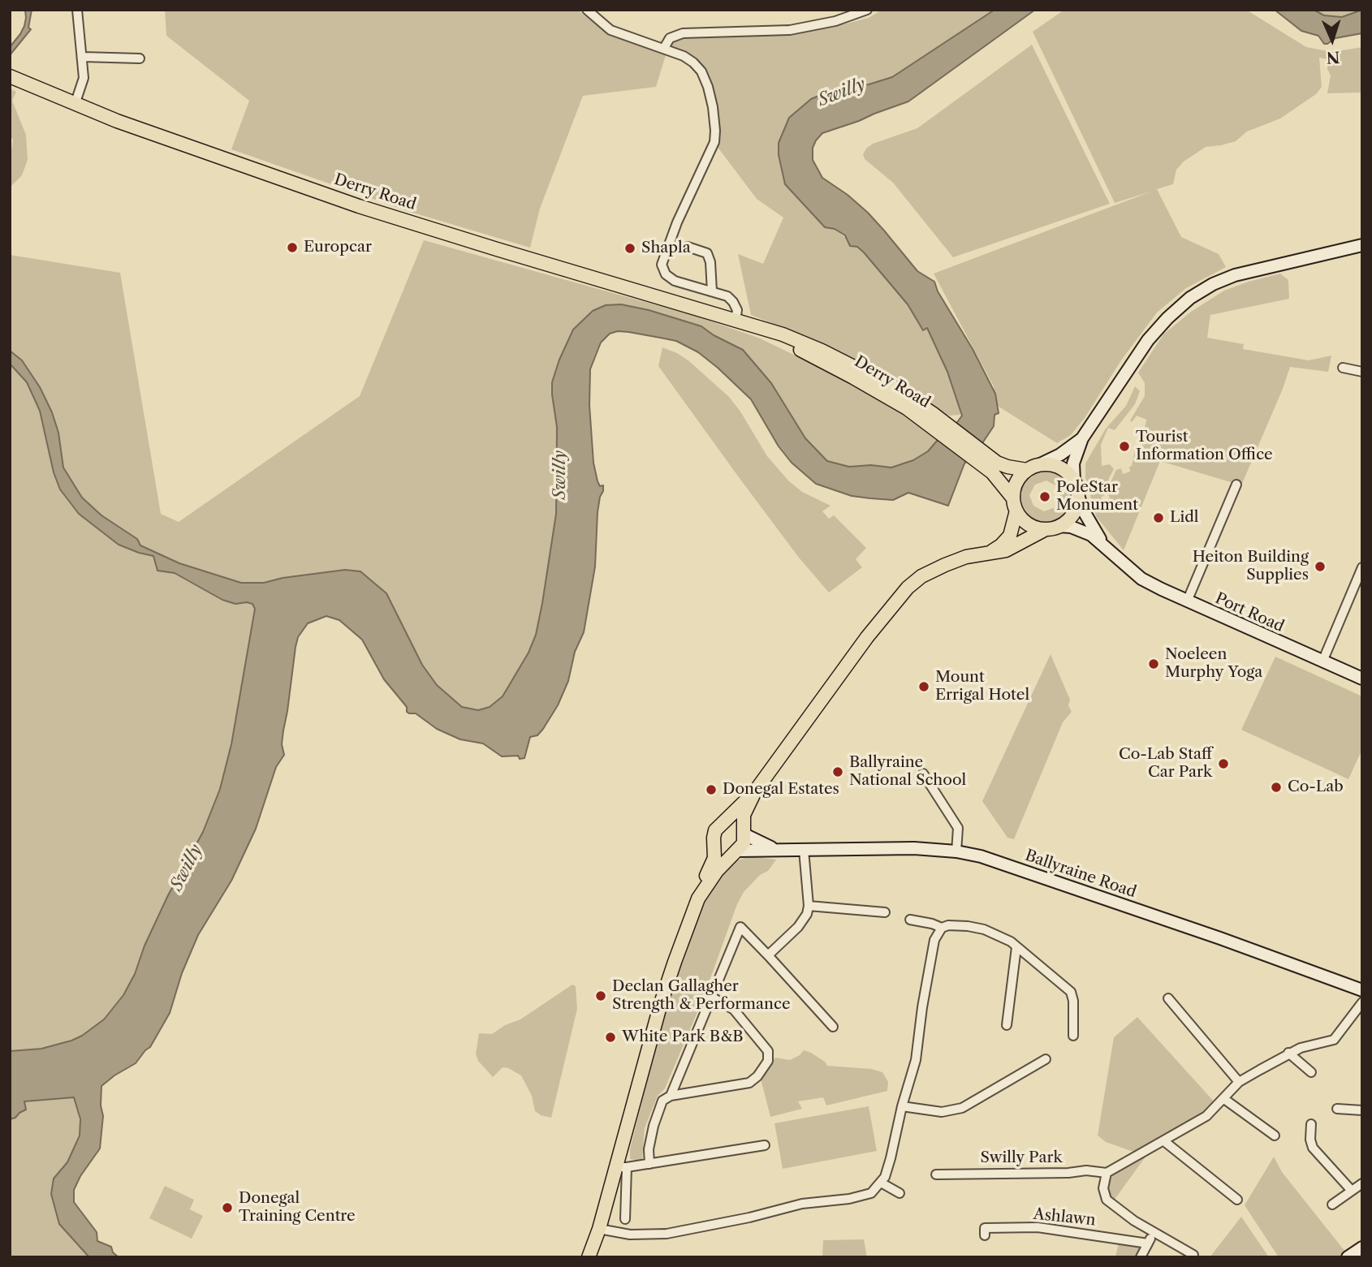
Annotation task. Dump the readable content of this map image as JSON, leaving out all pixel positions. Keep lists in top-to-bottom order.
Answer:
{
  "streets": {
    "main road": ["Derry Road", "Port Road", "Ballyraine Road"],
    "street": ["Swilly Park", "Ashlawn"]
  },
  "crossings": [
    ["Swilly Park", "Ashlawn"]
  ],
  "water": ["Swilly"],
  "places": [
    "Europcar",
    "Shapla",
    "Tourist Information Office",
    "PoleStar Monument",
    "Lidl",
    "Heiton Building Supplies",
    "Noeleen Murphy Yoga",
    "Mount Errigal Hotel",
    "Co-Lab Staff Car Park",
    "Ballyraine National School",
    "Co-Lab",
    "Donegal Estates",
    "Declan Gallagher Strength & Performance",
    "White Park B&B",
    "Donegal Training Centre"
  ],
  "north": "bottom"
}
